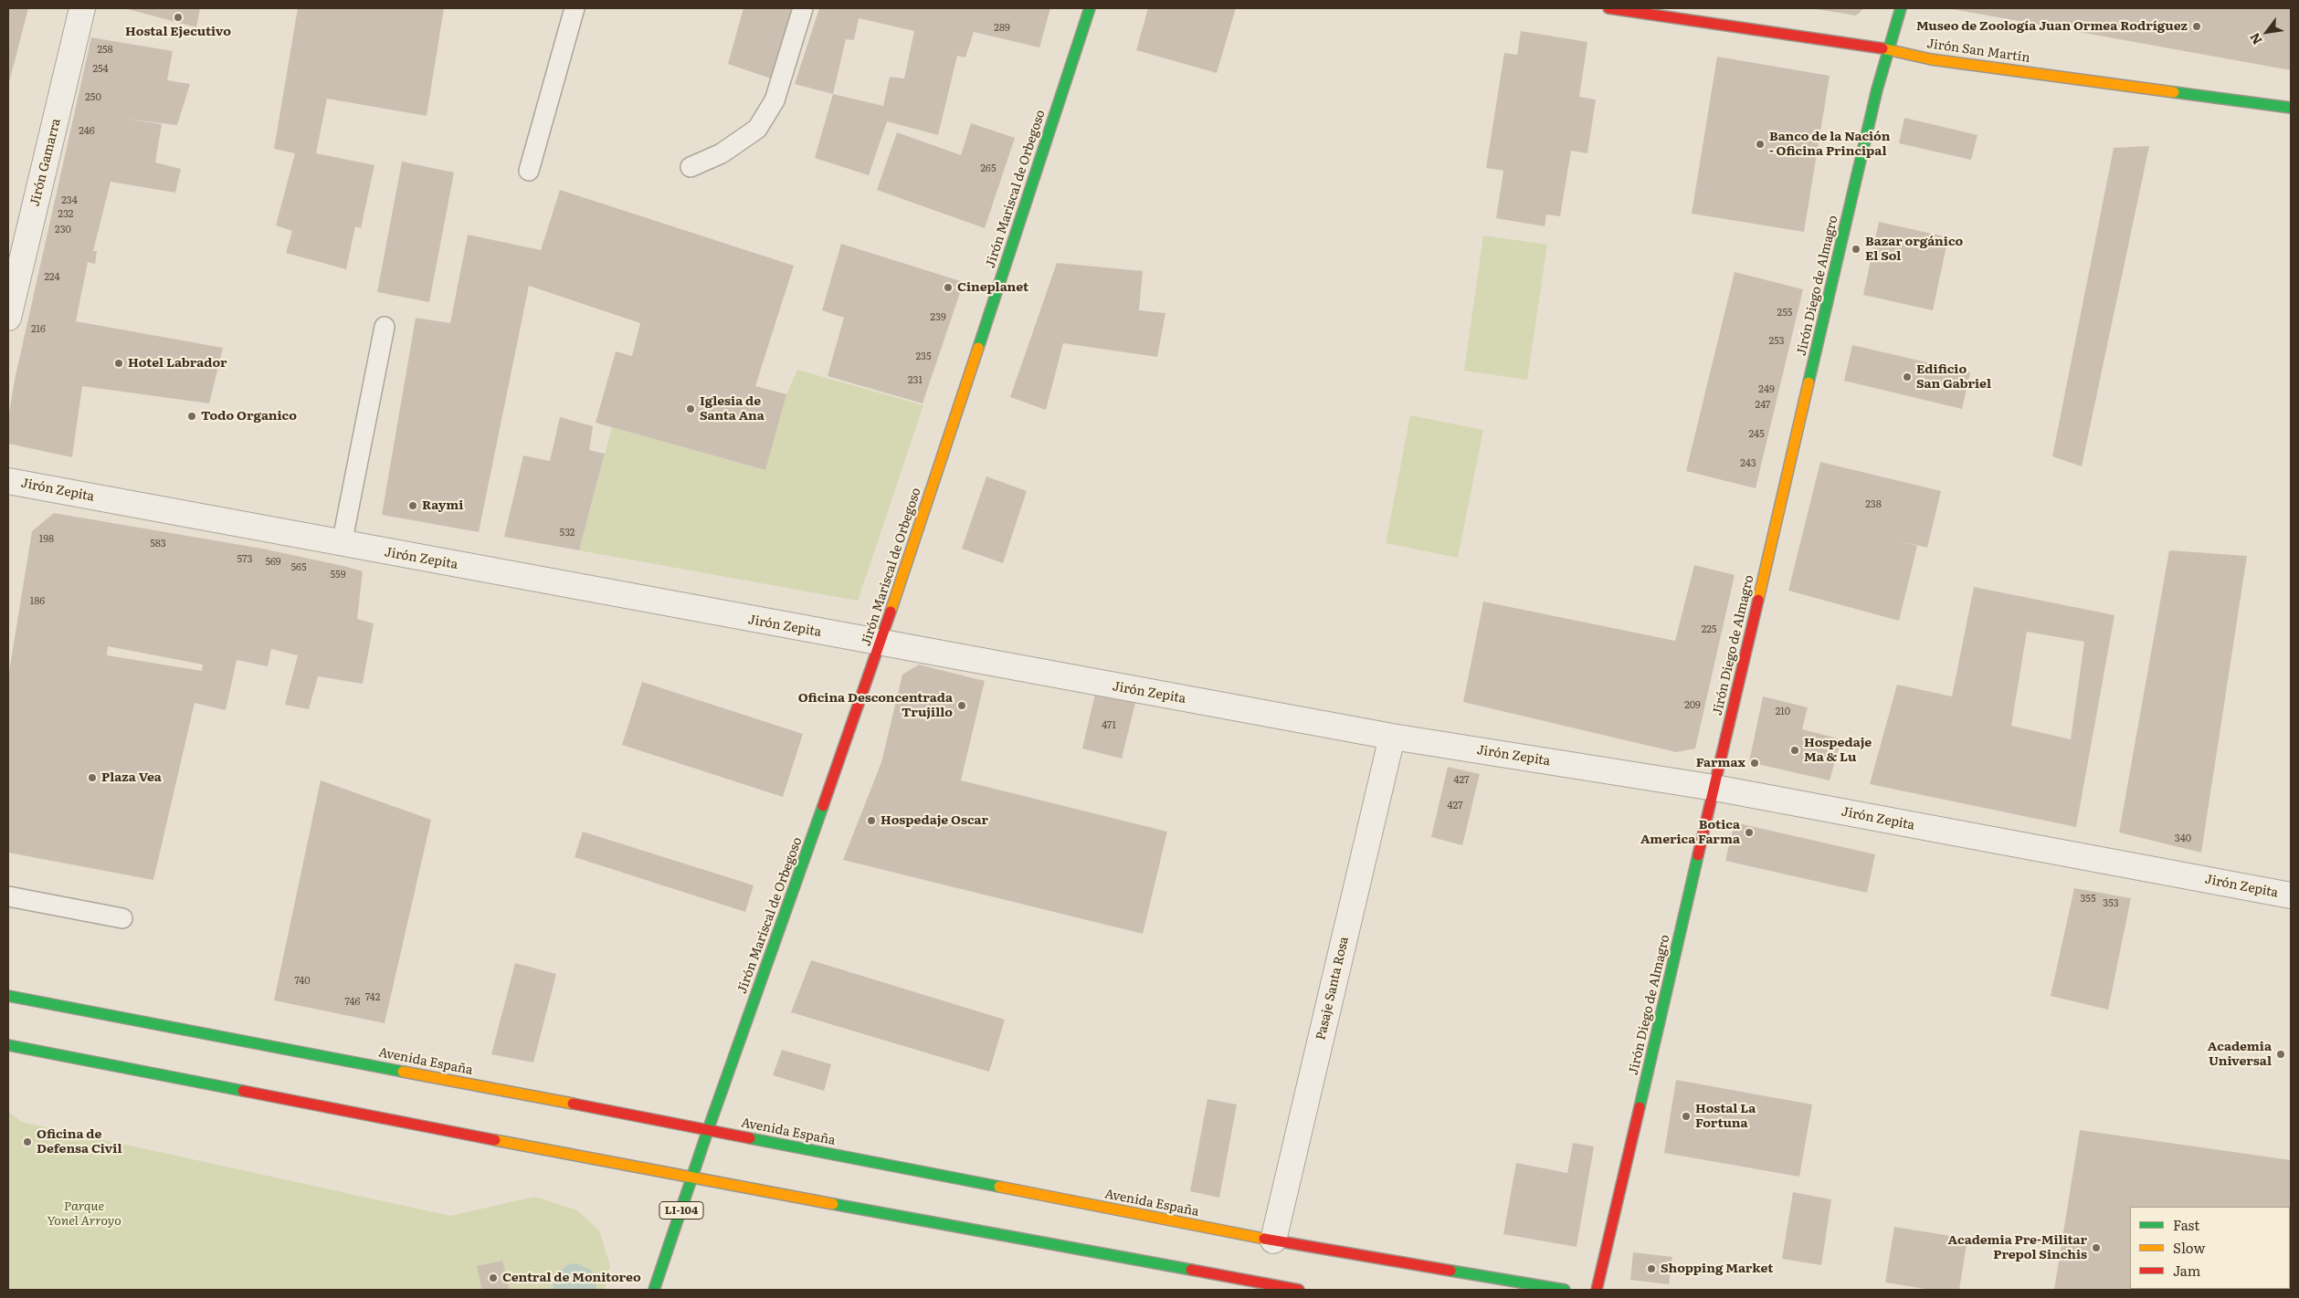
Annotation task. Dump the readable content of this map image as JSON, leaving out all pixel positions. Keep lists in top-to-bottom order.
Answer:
{
  "streets": {
    "main road": [
      "Jirón San Martín",
      "Jirón Mariscal de Orbegoso",
      "Jirón Diego de Almagro",
      "Avenida España",
      "LI-104"
    ],
    "street": ["Jirón Gamarra", "Jirón Zepita", "Pasaje Santa Rosa"]
  },
  "crossings": [
    ["Jirón San Martín", "Jirón Diego de Almagro"],
    ["Jirón Mariscal de Orbegoso", "Jirón Zepita"],
    ["Jirón Mariscal de Orbegoso", "Avenida España"],
    ["Jirón Mariscal de Orbegoso", "LI-104"],
    ["Jirón Diego de Almagro", "Jirón Zepita"],
    ["Jirón Zepita", "Pasaje Santa Rosa"],
    ["Pasaje Santa Rosa", "Avenida España"],
    ["Avenida España", "LI-104"]
  ],
  "parks": ["Parque Yonel Arroyo"],
  "places": [
    "Hostal Ejecutivo",
    "Museo de Zoología Juan Ormea Rodríguez",
    "Banco de la Nación - Oficina Principal",
    "Bazar orgánico El Sol",
    "Cineplanet",
    "Hotel Labrador",
    "Edificio San Gabriel",
    "Iglesia de Santa Ana",
    "Todo Organico",
    "Raymi",
    "Oficina Desconcentrada Trujillo",
    "Hospedaje Ma & Lu",
    "Farmax",
    "Plaza Vea",
    "Hospedaje Oscar",
    "Botica America Farma",
    "Academia Universal",
    "Hostal La Fortuna",
    "Oficina de Defensa Civil",
    "Academia Pre-Militar Prepol Sinchis",
    "Shopping Market",
    "Central de Monitoreo"
  ],
  "house_numbers": [
    "289",
    "258",
    "254",
    "250",
    "246",
    "265",
    "234",
    "232",
    "230",
    "224",
    "255",
    "239",
    "216",
    "253",
    "235",
    "231",
    "249",
    "247",
    "245",
    "243",
    "238",
    "532",
    "198",
    "583",
    "573",
    "569",
    "565",
    "559",
    "186",
    "225",
    "209",
    "210",
    "471",
    "427",
    "427",
    "340",
    "355",
    "353",
    "740",
    "742",
    "746"
  ],
  "legend": ["Fast", "Slow", "Jam"],
  "north": "bottom left"
}
